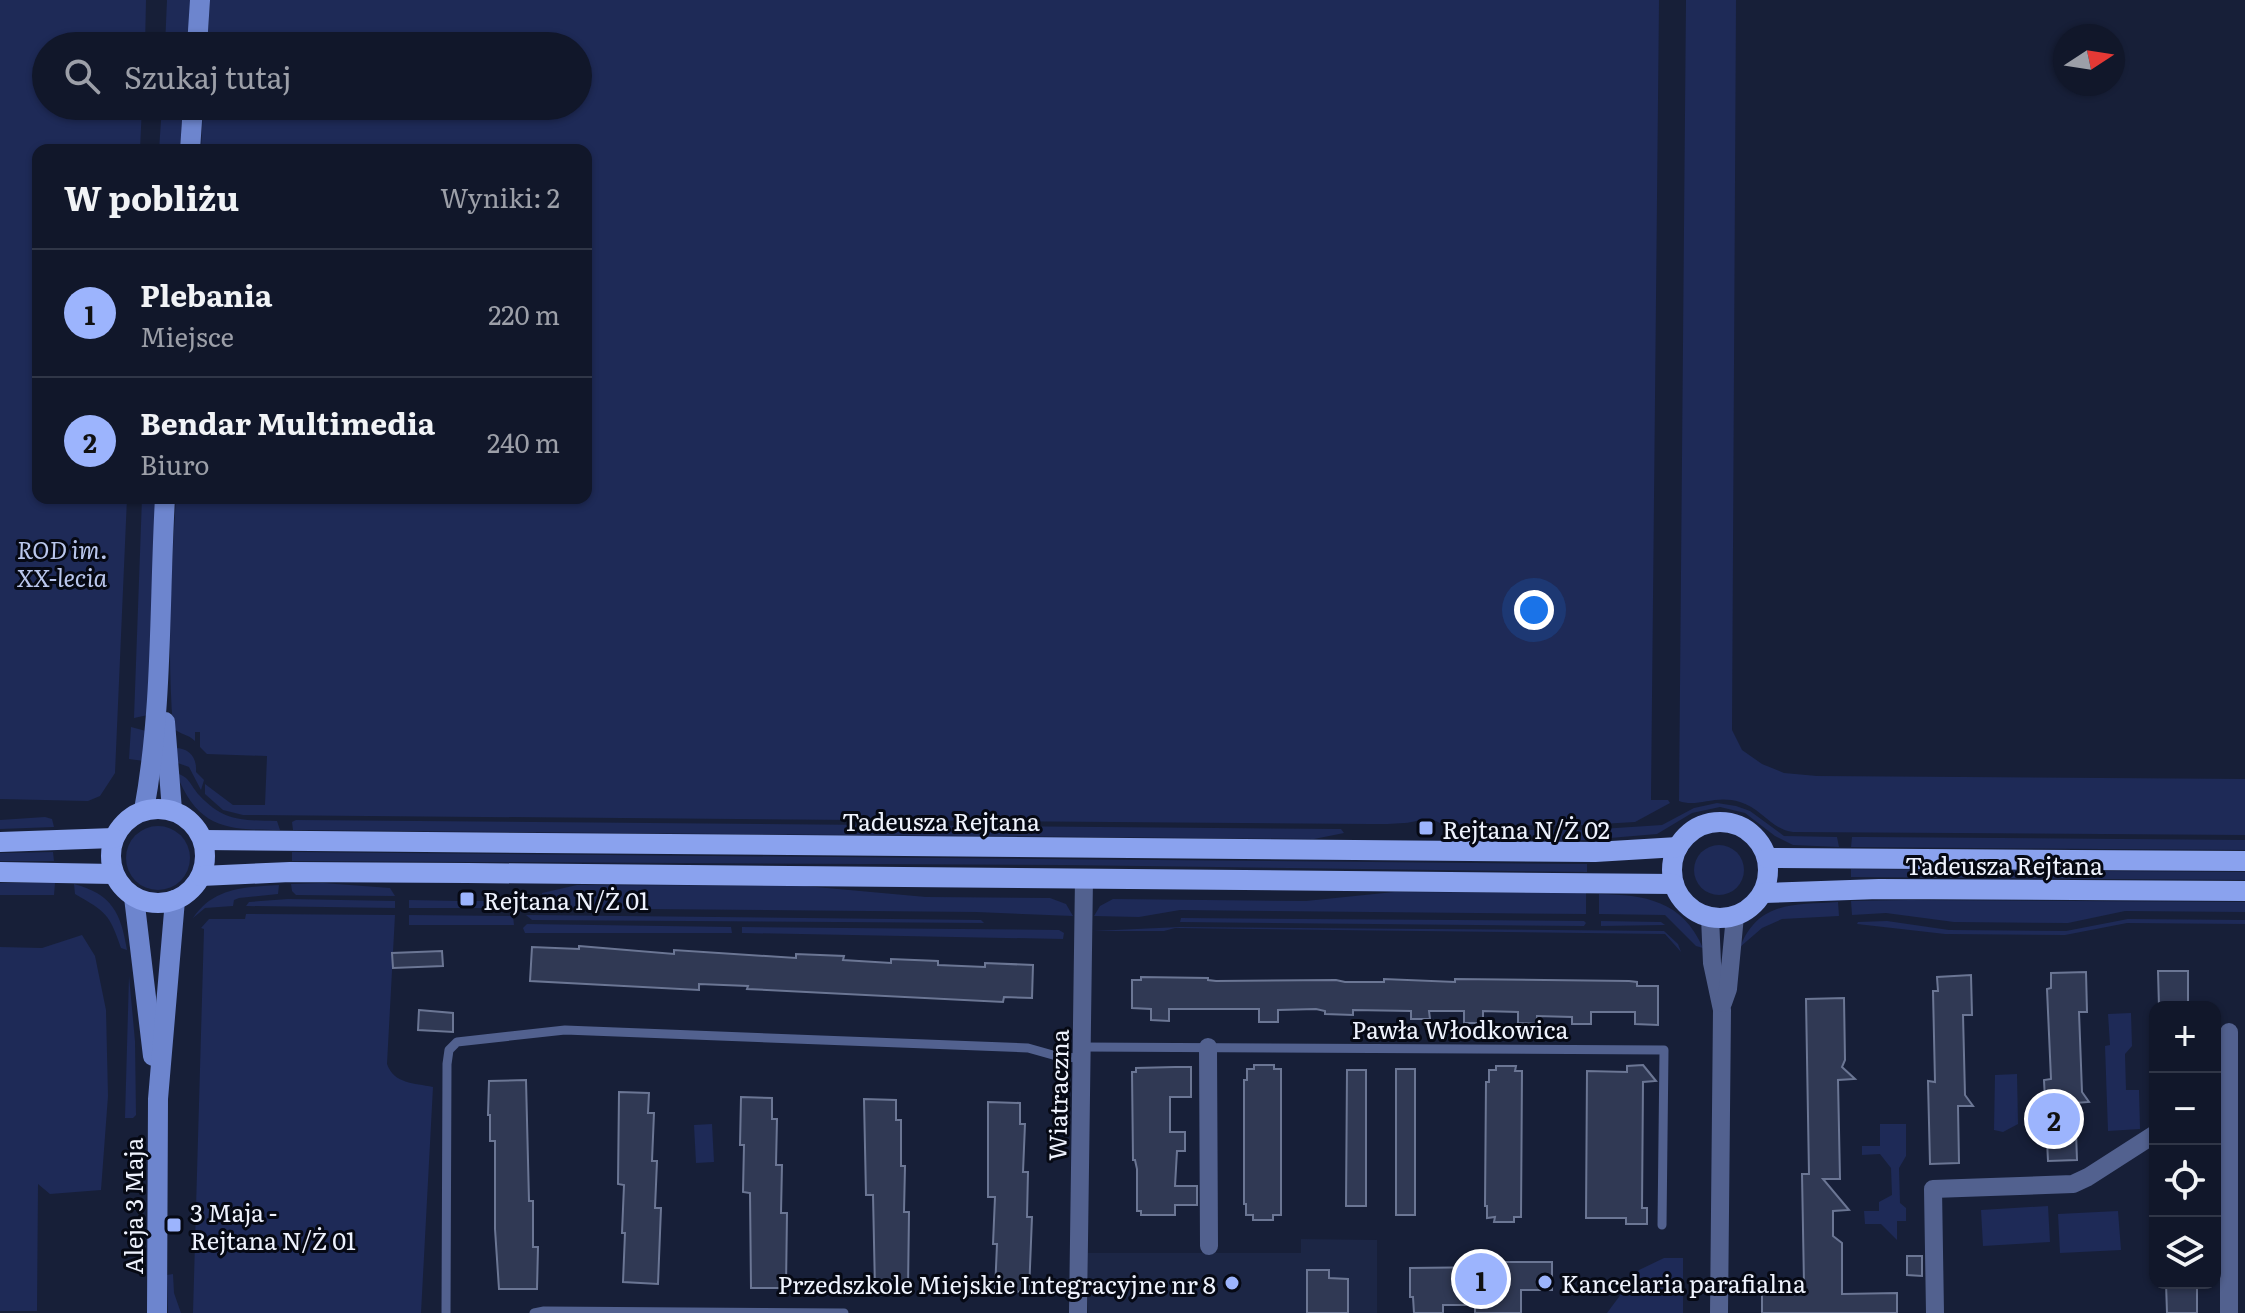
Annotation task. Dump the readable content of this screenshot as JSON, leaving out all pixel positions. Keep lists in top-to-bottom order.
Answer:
{
  "streets": {
    "main road": ["Tadeusza Rejtana"],
    "street": ["Wiatraczna", "Aleja 3 Maja"],
    "lane": ["Pawła Włodkowica"]
  },
  "crossings": [
    ["Tadeusza Rejtana", "Aleja 3 Maja"],
    ["Pawła Włodkowica", "Wiatraczna"]
  ],
  "parks": ["ROD im. XX-lecia"],
  "places": {
    "transit": ["Rejtana N/Ż 02", "Rejtana N/Ż 01", "3 Maja - Rejtana N/Ż 01"],
    "other": ["Kancelaria parafialna", "Przedszkole Miejskie Integracyjne nr 8"]
  },
  "north": "right",
  "page": {
    "search": "Szukaj tutaj",
    "heading": ["W pobliżu", "Wyniki: 2"],
    "list": [
      {
        "mark": "1",
        "name": "Plebania",
        "note": "Miejsce",
        "value": "220 m"
      },
      {
        "mark": "2",
        "name": "Bendar Multimedia",
        "note": "Biuro",
        "value": "240 m"
      }
    ],
    "map_buttons": ["+", "−"],
    "pins": ["2", "1"]
  }
}
